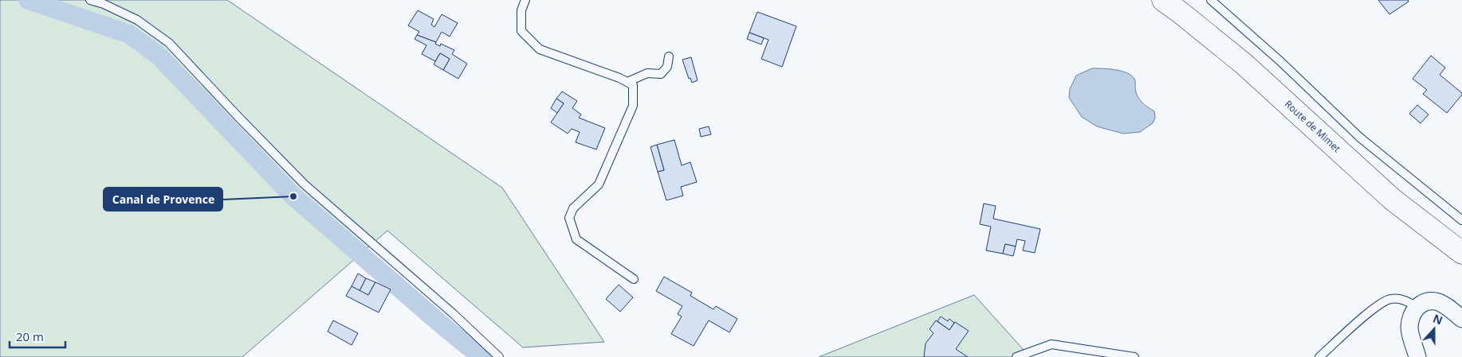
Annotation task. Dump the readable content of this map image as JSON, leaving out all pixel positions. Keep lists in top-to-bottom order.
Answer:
{
  "streets": {
    "main road": ["Route de Mimet"]
  },
  "places": ["Canal de Provence"],
  "scale_bar": "20 m",
  "north": "top"
}
